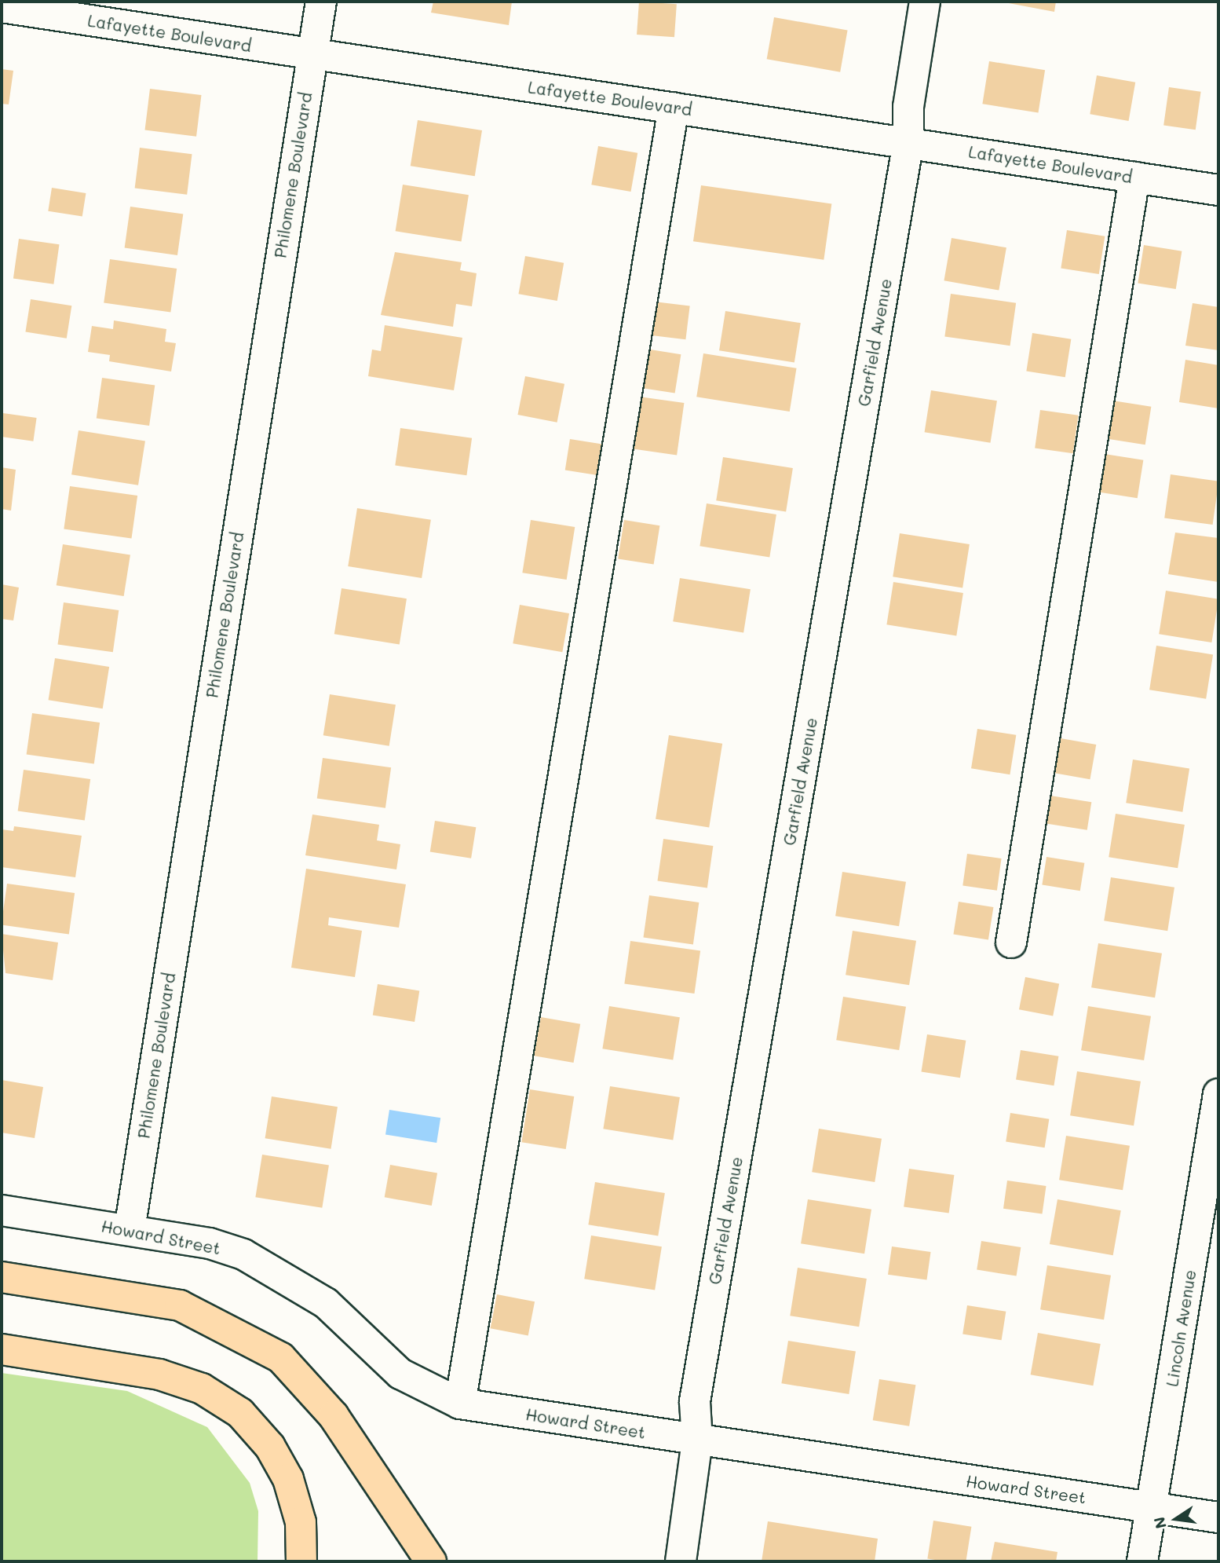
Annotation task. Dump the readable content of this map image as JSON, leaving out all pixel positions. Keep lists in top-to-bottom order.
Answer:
{
  "streets": {
    "street": [
      "Lafayette Boulevard",
      "Philomene Boulevard",
      "Garfield Avenue",
      "Howard Street",
      "Lincoln Avenue"
    ]
  },
  "crossings": [
    ["Lafayette Boulevard", "Philomene Boulevard"],
    ["Lafayette Boulevard", "Garfield Avenue"],
    ["Philomene Boulevard", "Howard Street"],
    ["Garfield Avenue", "Howard Street"],
    ["Howard Street", "Lincoln Avenue"]
  ],
  "north": "left"
}
